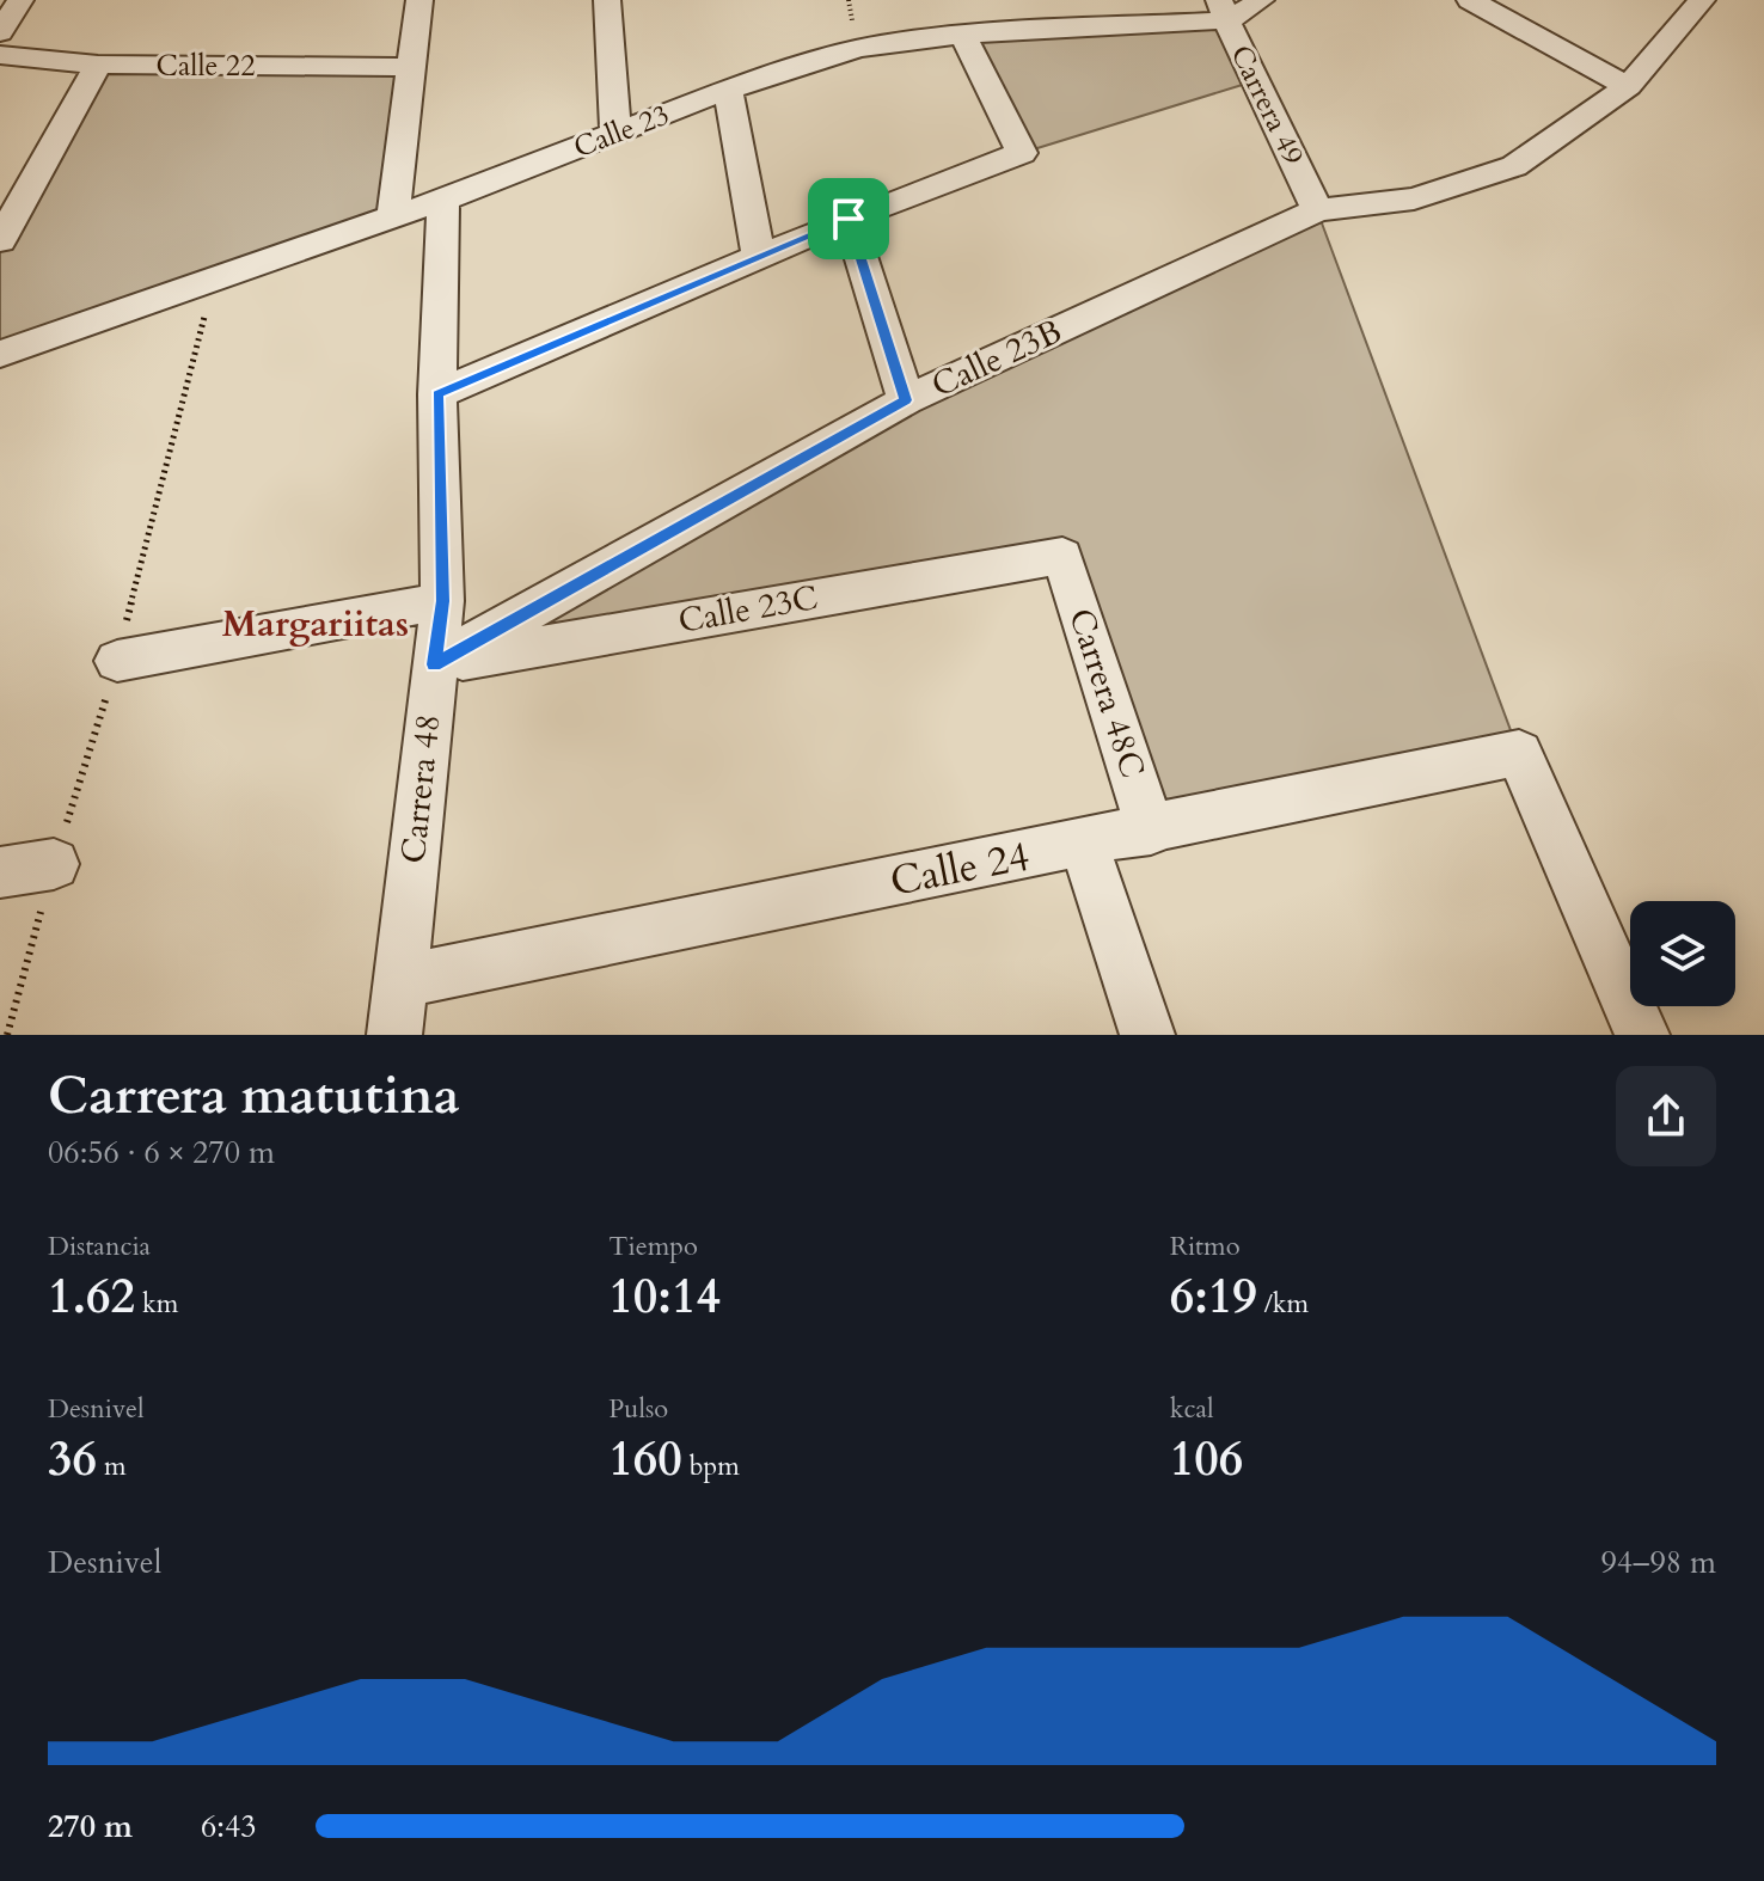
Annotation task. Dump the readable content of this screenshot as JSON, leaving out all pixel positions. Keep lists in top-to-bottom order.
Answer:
{
  "streets": {
    "street": [
      "Calle 22",
      "Carrera 49",
      "Calle 23",
      "Calle 23B",
      "Calle 23C",
      "Carrera 48C",
      "Carrera 48",
      "Calle 24"
    ]
  },
  "crossings": [
    ["Carrera 49", "Calle 23"],
    ["Carrera 49", "Calle 23B"],
    ["Calle 23", "Carrera 48"],
    ["Calle 23B", "Calle 23C"],
    ["Calle 23B", "Carrera 48"],
    ["Calle 23C", "Carrera 48C"],
    ["Calle 23C", "Carrera 48"],
    ["Carrera 48C", "Calle 24"],
    ["Carrera 48", "Calle 24"]
  ],
  "districts": ["Margariitas"],
  "page": {
    "heading": ["Carrera matutina", "06:56 · 6 × 270 m"],
    "stats": [
      ["Distancia", "1.62 km"],
      ["Tiempo", "10:14"],
      ["Ritmo", "6:19 /km"],
      ["Desnivel", "36 m"],
      ["Pulso", "160 bpm"],
      ["kcal", "106"]
    ],
    "chart": ["Desnivel", "94–98 m"],
    "list": [
      {
        "name": "270 m",
        "note": "6:43"
      }
    ]
  }
}
